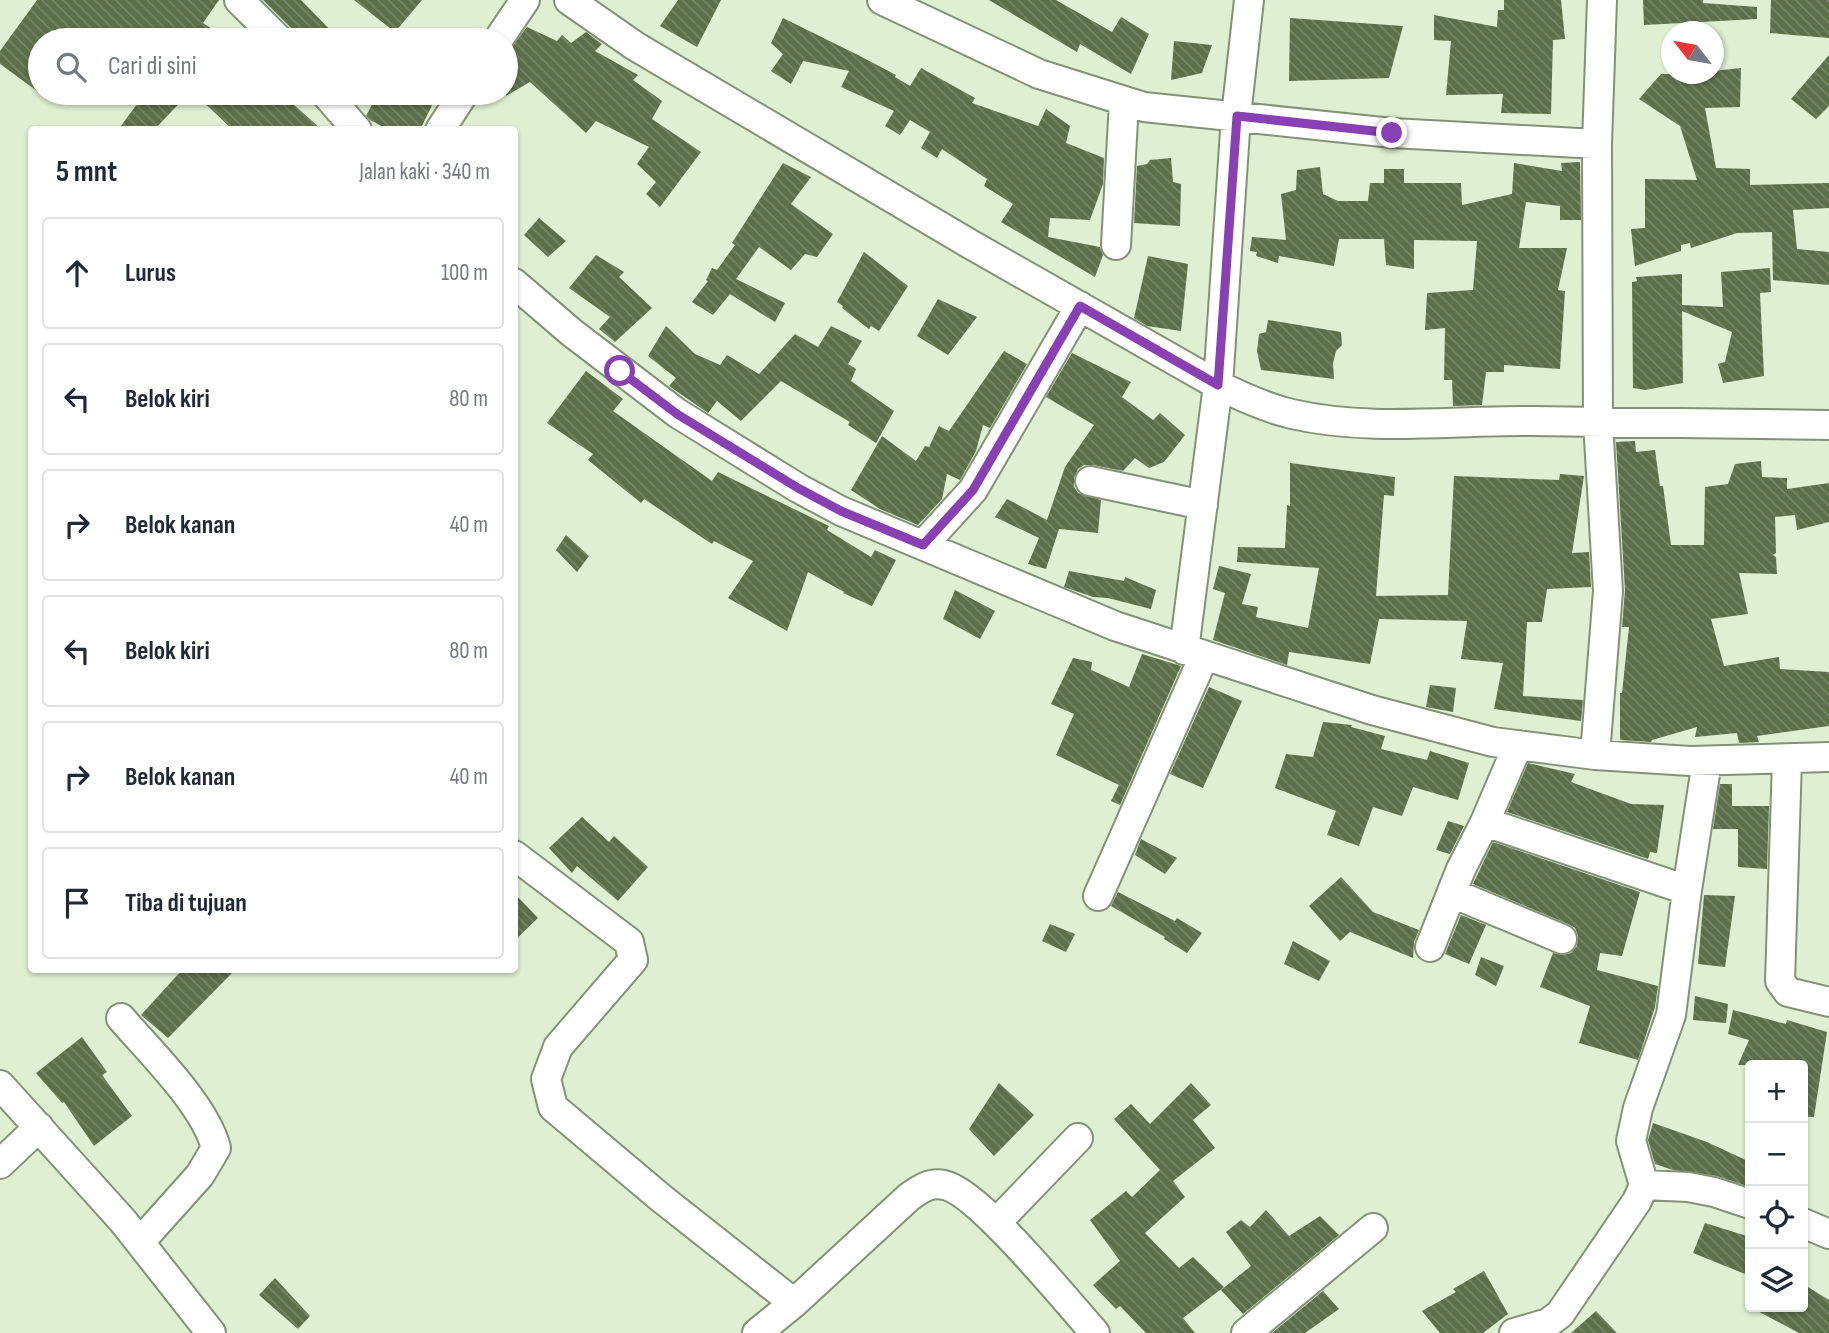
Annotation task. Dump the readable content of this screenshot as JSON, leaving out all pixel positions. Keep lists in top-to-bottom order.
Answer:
{
  "north": "top left",
  "page": {
    "search": "Cari di sini",
    "heading": ["5 mnt", "Jalan kaki · 340 m"],
    "list": [
      ["Lurus", "100 m"],
      ["Belok kiri", "80 m"],
      ["Belok kanan", "40 m"],
      ["Belok kiri", "80 m"],
      ["Belok kanan", "40 m"],
      "Tiba di tujuan"
    ],
    "map_buttons": ["+", "−"]
  }
}
